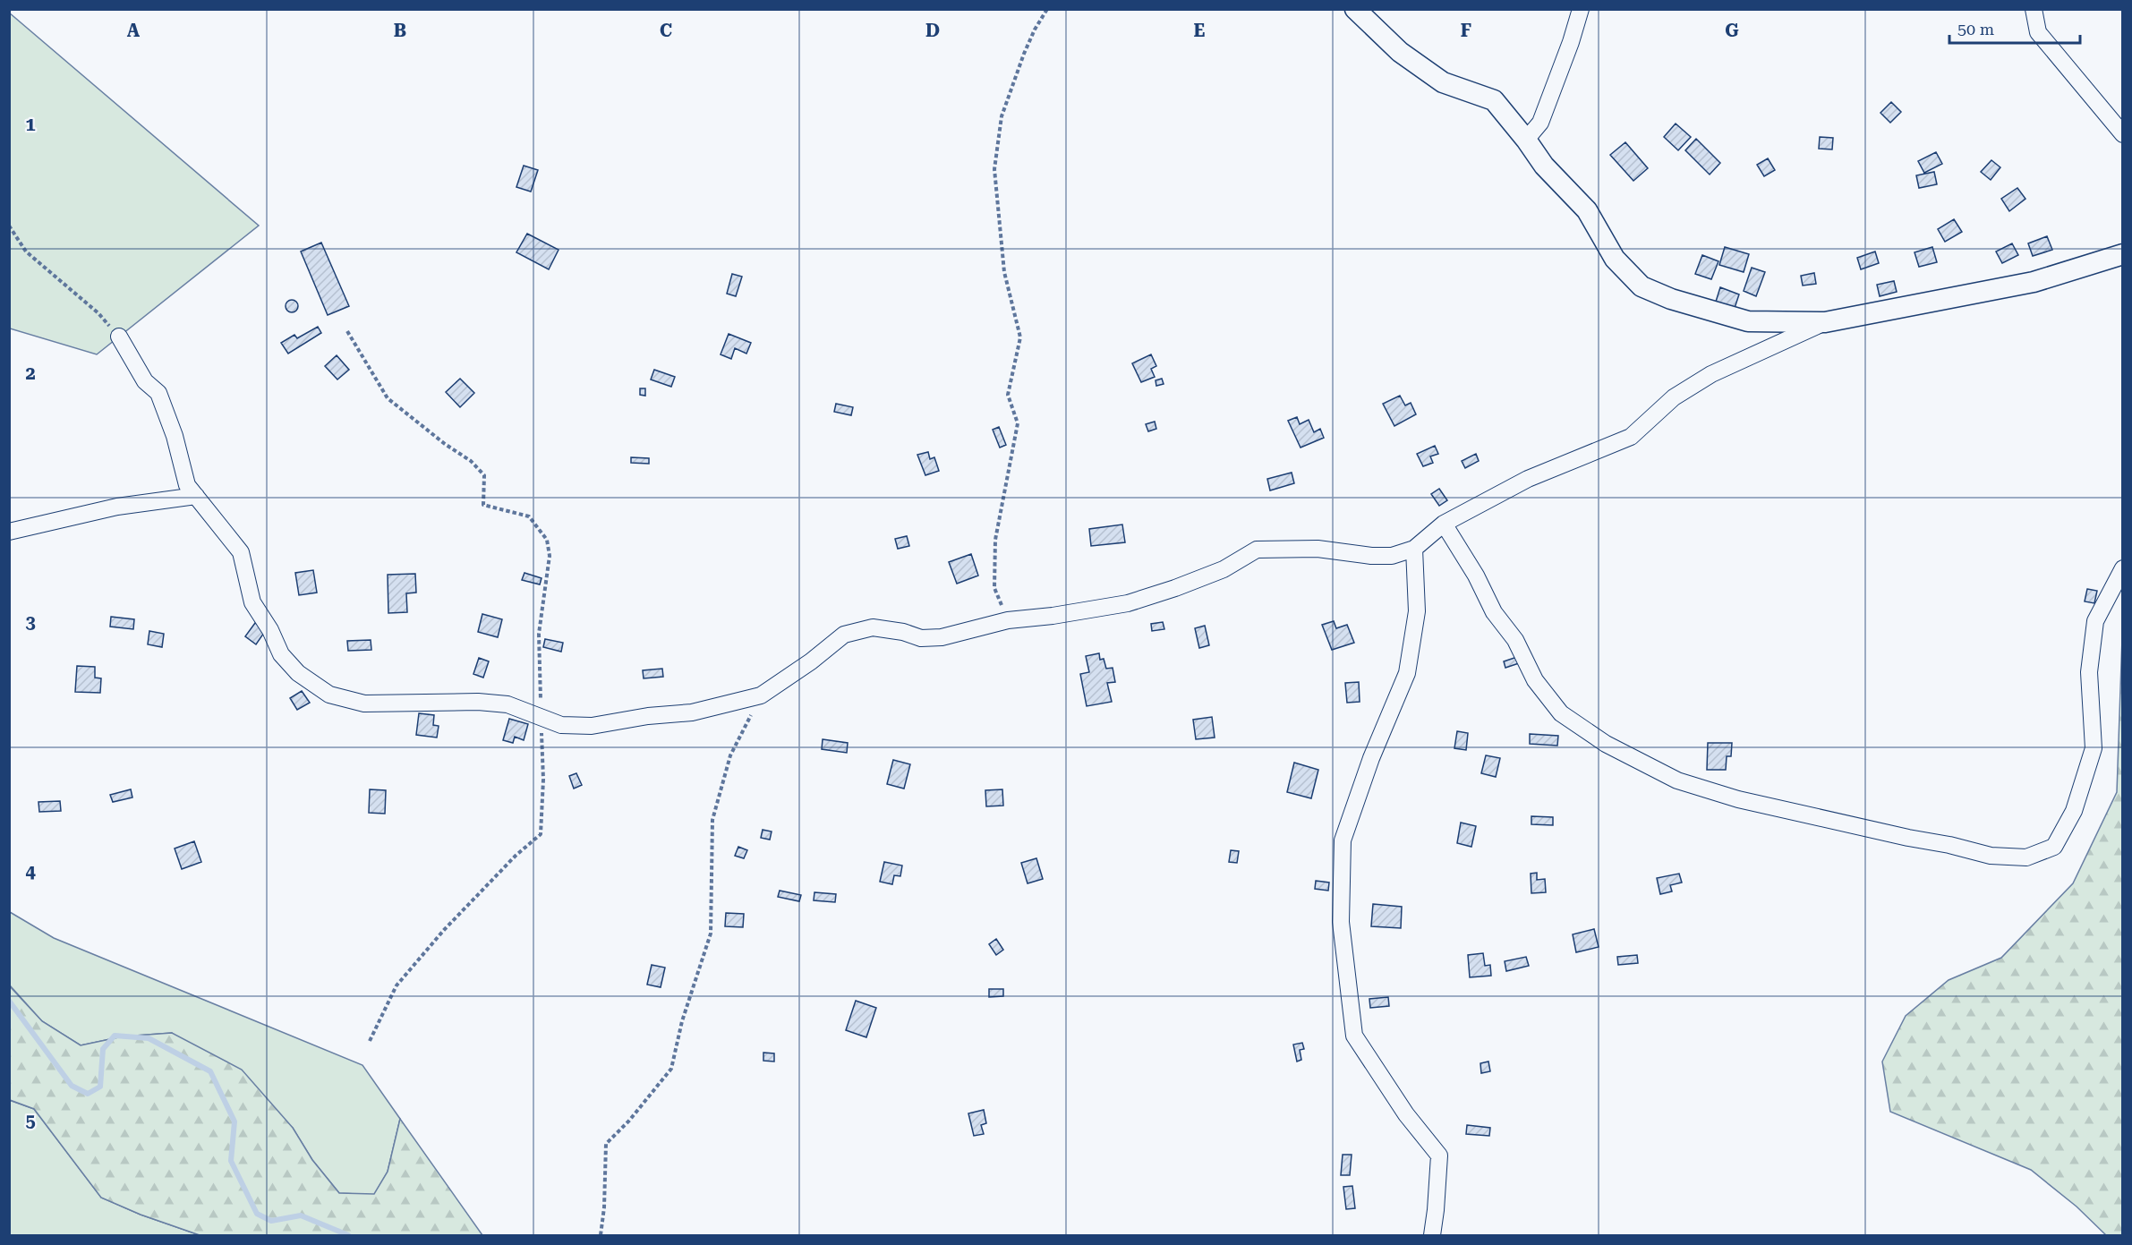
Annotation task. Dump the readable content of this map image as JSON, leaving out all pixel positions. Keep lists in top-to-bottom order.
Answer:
{
  "scale_bar": "50 m",
  "grid": {
    "columns": [
      "A",
      "B",
      "C",
      "D",
      "E",
      "F",
      "G"
    ],
    "rows": [
      "1",
      "2",
      "3",
      "4",
      "5"
    ]
  }
}
